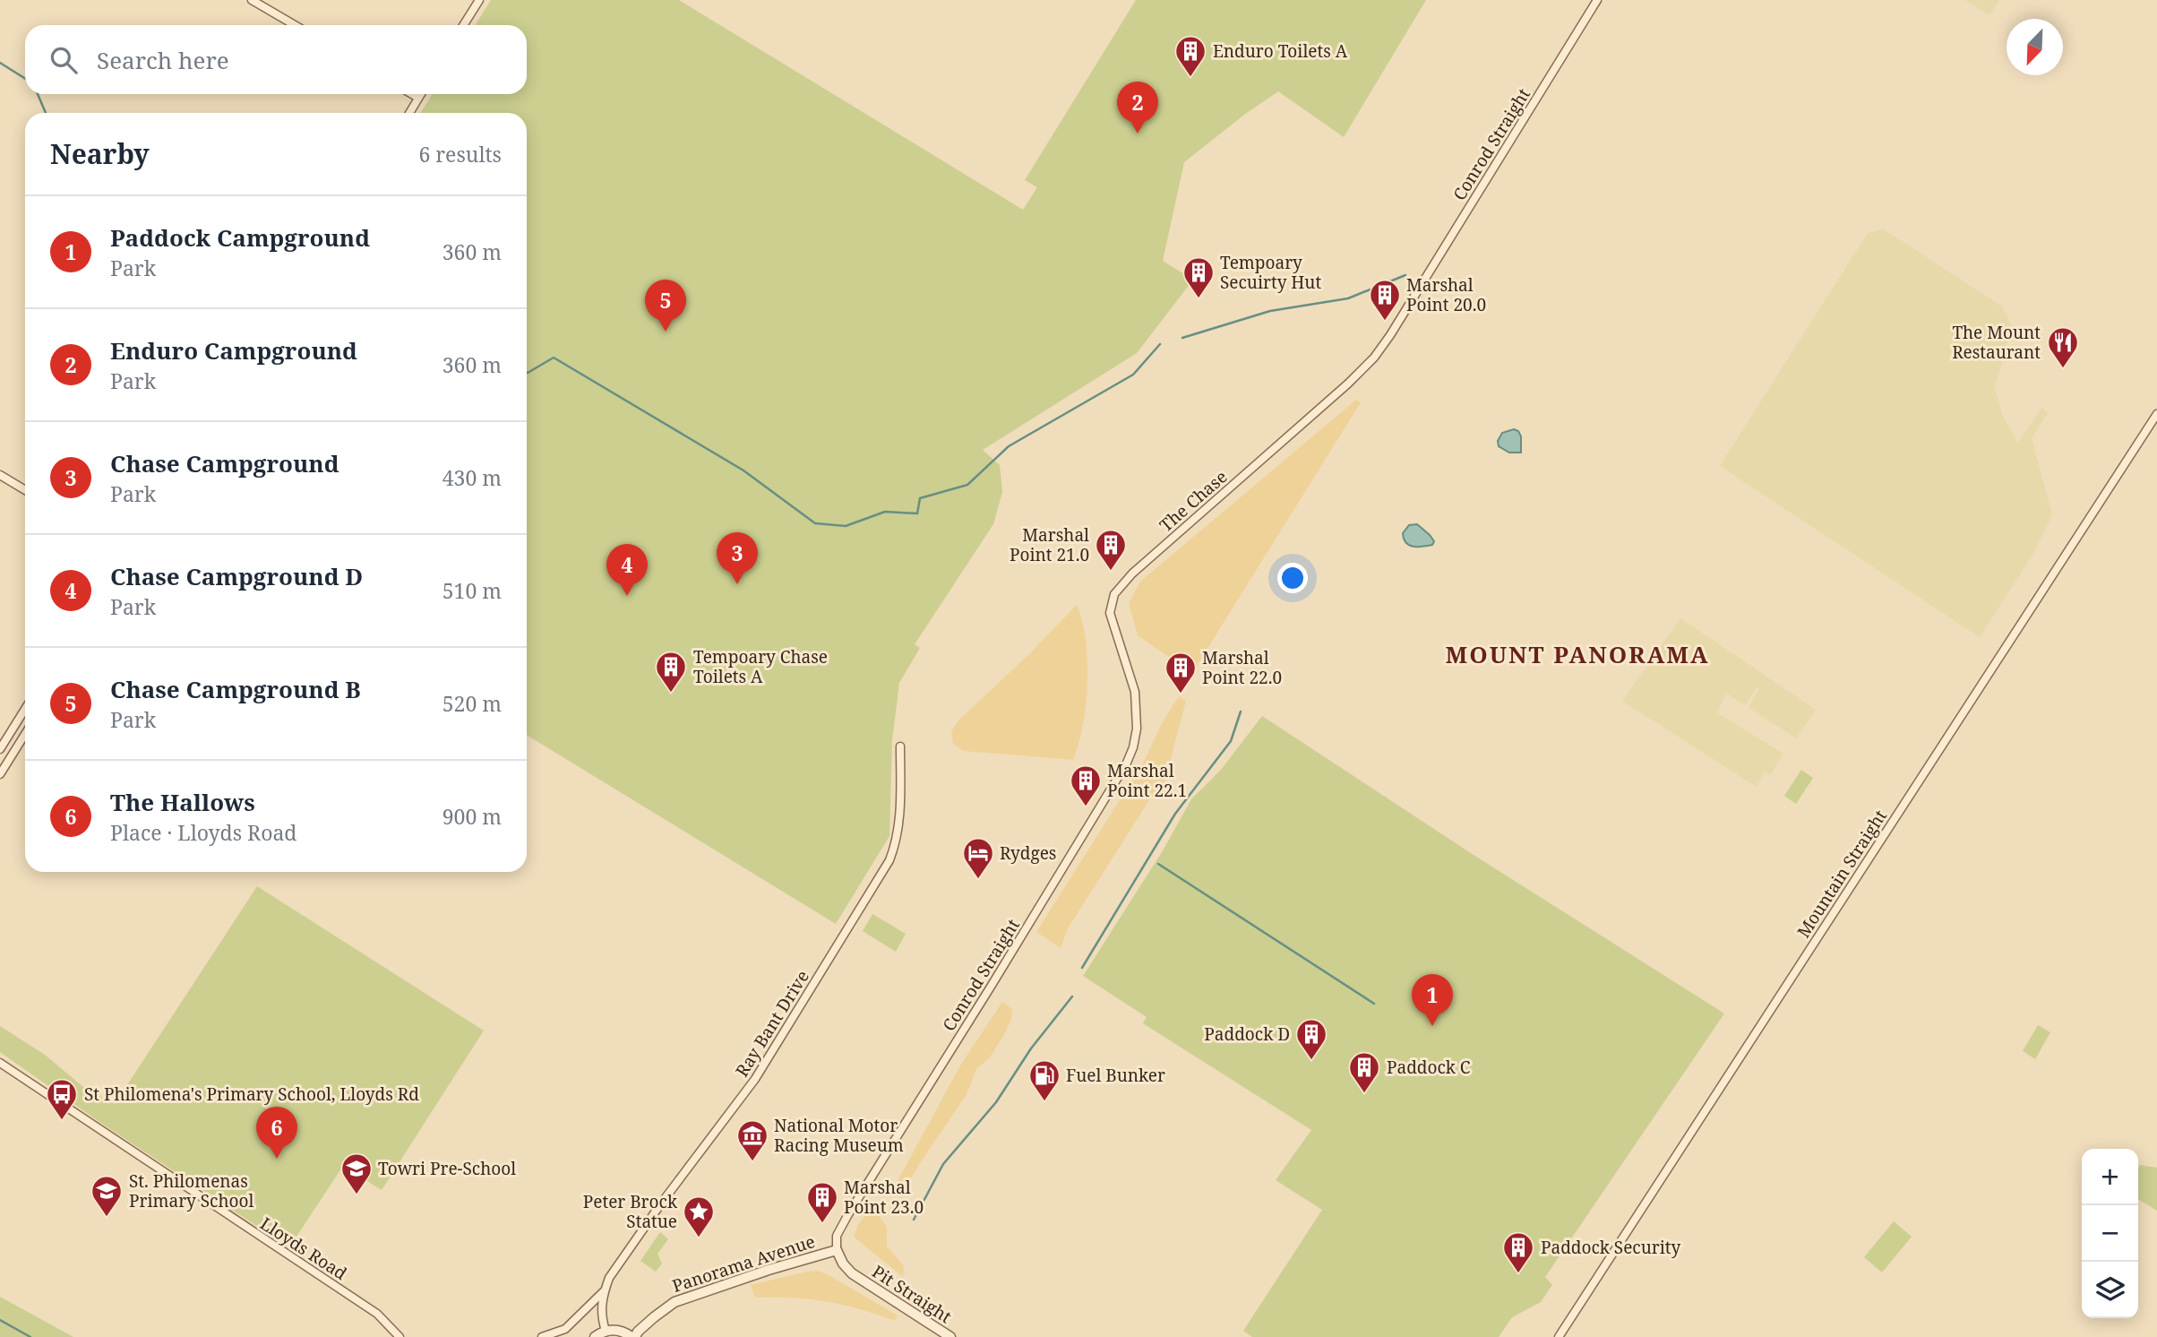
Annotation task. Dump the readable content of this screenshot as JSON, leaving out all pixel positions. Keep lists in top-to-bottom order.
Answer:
{
  "streets": {
    "street": [
      "Conrod Straight",
      "The Chase",
      "Mountain Straight",
      "Ray Bant Drive",
      "Lloyds Road",
      "Panorama Avenue",
      "Pit Straight"
    ]
  },
  "crossings": [
    ["Conrod Straight", "The Chase"],
    ["Conrod Straight", "Panorama Avenue"],
    ["Conrod Straight", "Pit Straight"],
    ["Panorama Avenue", "Pit Straight"]
  ],
  "districts": ["MOUNT PANORAMA"],
  "places": {
    "building": [
      "Enduro Toilets A",
      "Tempoary Secuirty Hut",
      "Marshal Point 20.0",
      "Marshal Point 21.0",
      "Tempoary Chase Toilets A",
      "Marshal Point 22.0",
      "Marshal Point 22.1",
      "Paddock D",
      "Paddock C",
      "Marshal Point 23.0",
      "Paddock Security"
    ],
    "restaurant": ["The Mount Restaurant"],
    "hotel": ["Rydges"],
    "fuel station": ["Fuel Bunker"],
    "bus stop": ["St Philomena's Primary School, Lloyds Rd"],
    "museum": ["National Motor Racing Museum"],
    "school or university": ["Towri Pre-School", "St. Philomenas Primary School"],
    "place": ["Peter Brock Statue"]
  },
  "north": "bottom left",
  "page": {
    "search": "Search here",
    "pins": [
      "2",
      "5",
      "3",
      "4",
      "1",
      "6"
    ],
    "heading": ["Nearby", "6 results"],
    "list": [
      {
        "mark": "1",
        "name": "Paddock Campground",
        "note": "Park",
        "value": "360 m"
      },
      {
        "mark": "2",
        "name": "Enduro Campground",
        "note": "Park",
        "value": "360 m"
      },
      {
        "mark": "3",
        "name": "Chase Campground",
        "note": "Park",
        "value": "430 m"
      },
      {
        "mark": "4",
        "name": "Chase Campground D",
        "note": "Park",
        "value": "510 m"
      },
      {
        "mark": "5",
        "name": "Chase Campground B",
        "note": "Park",
        "value": "520 m"
      },
      {
        "mark": "6",
        "name": "The Hallows",
        "note": "Place · Lloyds Road",
        "value": "900 m"
      }
    ],
    "map_buttons": ["+", "−"]
  }
}
